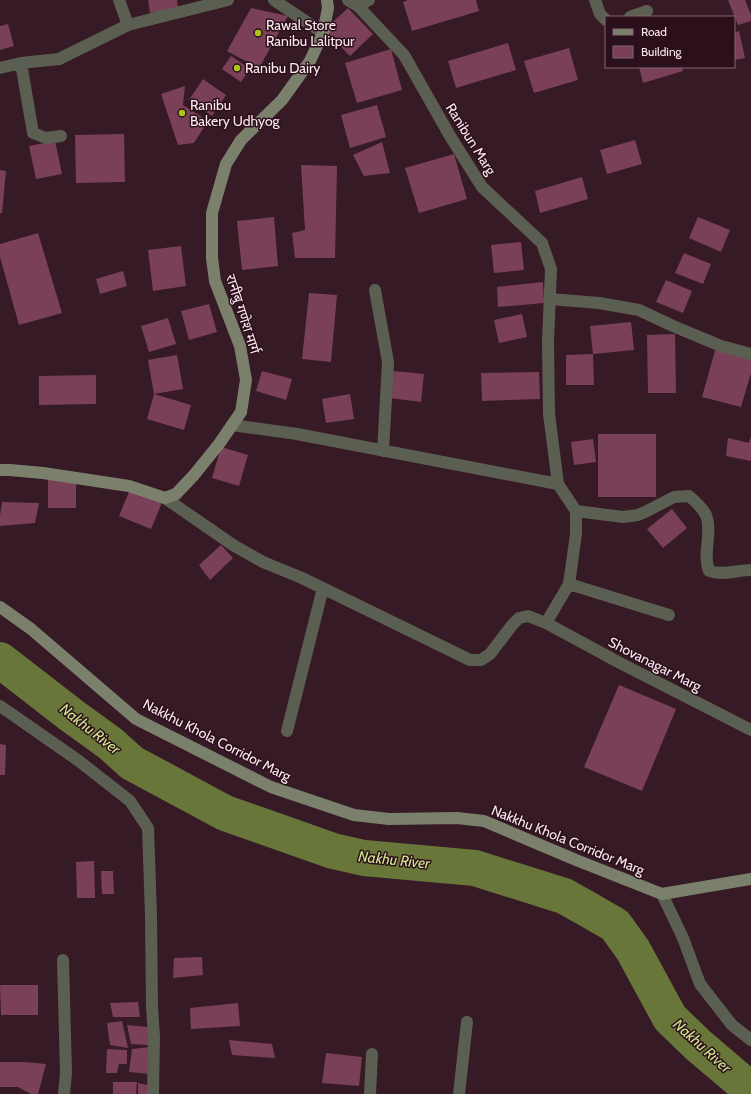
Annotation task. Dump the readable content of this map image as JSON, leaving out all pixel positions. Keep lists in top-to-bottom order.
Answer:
{
  "streets": {
    "street": [
      "Ranibun Marg",
      "रानीबु गणेश मार्ग",
      "Shovanagar Marg",
      "Nakkhu Khola Corridor Marg"
    ]
  },
  "crossings": [
    ["रानीबु गणेश मार्ग", "Shovanagar Marg"]
  ],
  "water": ["Nakhu River"],
  "places": ["Rawal Store Ranibu Lalitpur", "Ranibu Dairy", "Ranibu Bakery Udhyog"],
  "legend": ["Road", "Building"]
}
